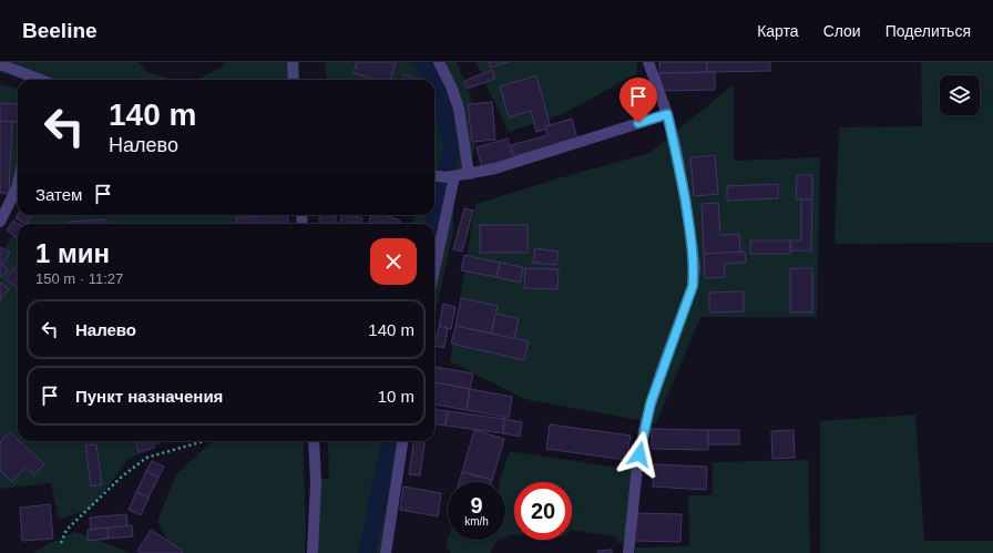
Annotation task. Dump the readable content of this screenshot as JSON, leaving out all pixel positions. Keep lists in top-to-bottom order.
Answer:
{
  "page": {
    "header": "Beeline",
    "nav": ["Карта", "Слои", "Поделиться"],
    "turn": ["140 m", "Налево"],
    "then": "Затем",
    "heading": ["1 мин", "150 m · 11:27"],
    "list": [
      {
        "name": "Налево",
        "value": "140 m"
      },
      {
        "name": "Пункт назначения",
        "value": "10 m"
      }
    ],
    "speed": "9 km/h",
    "limit": "20"
  }
}
